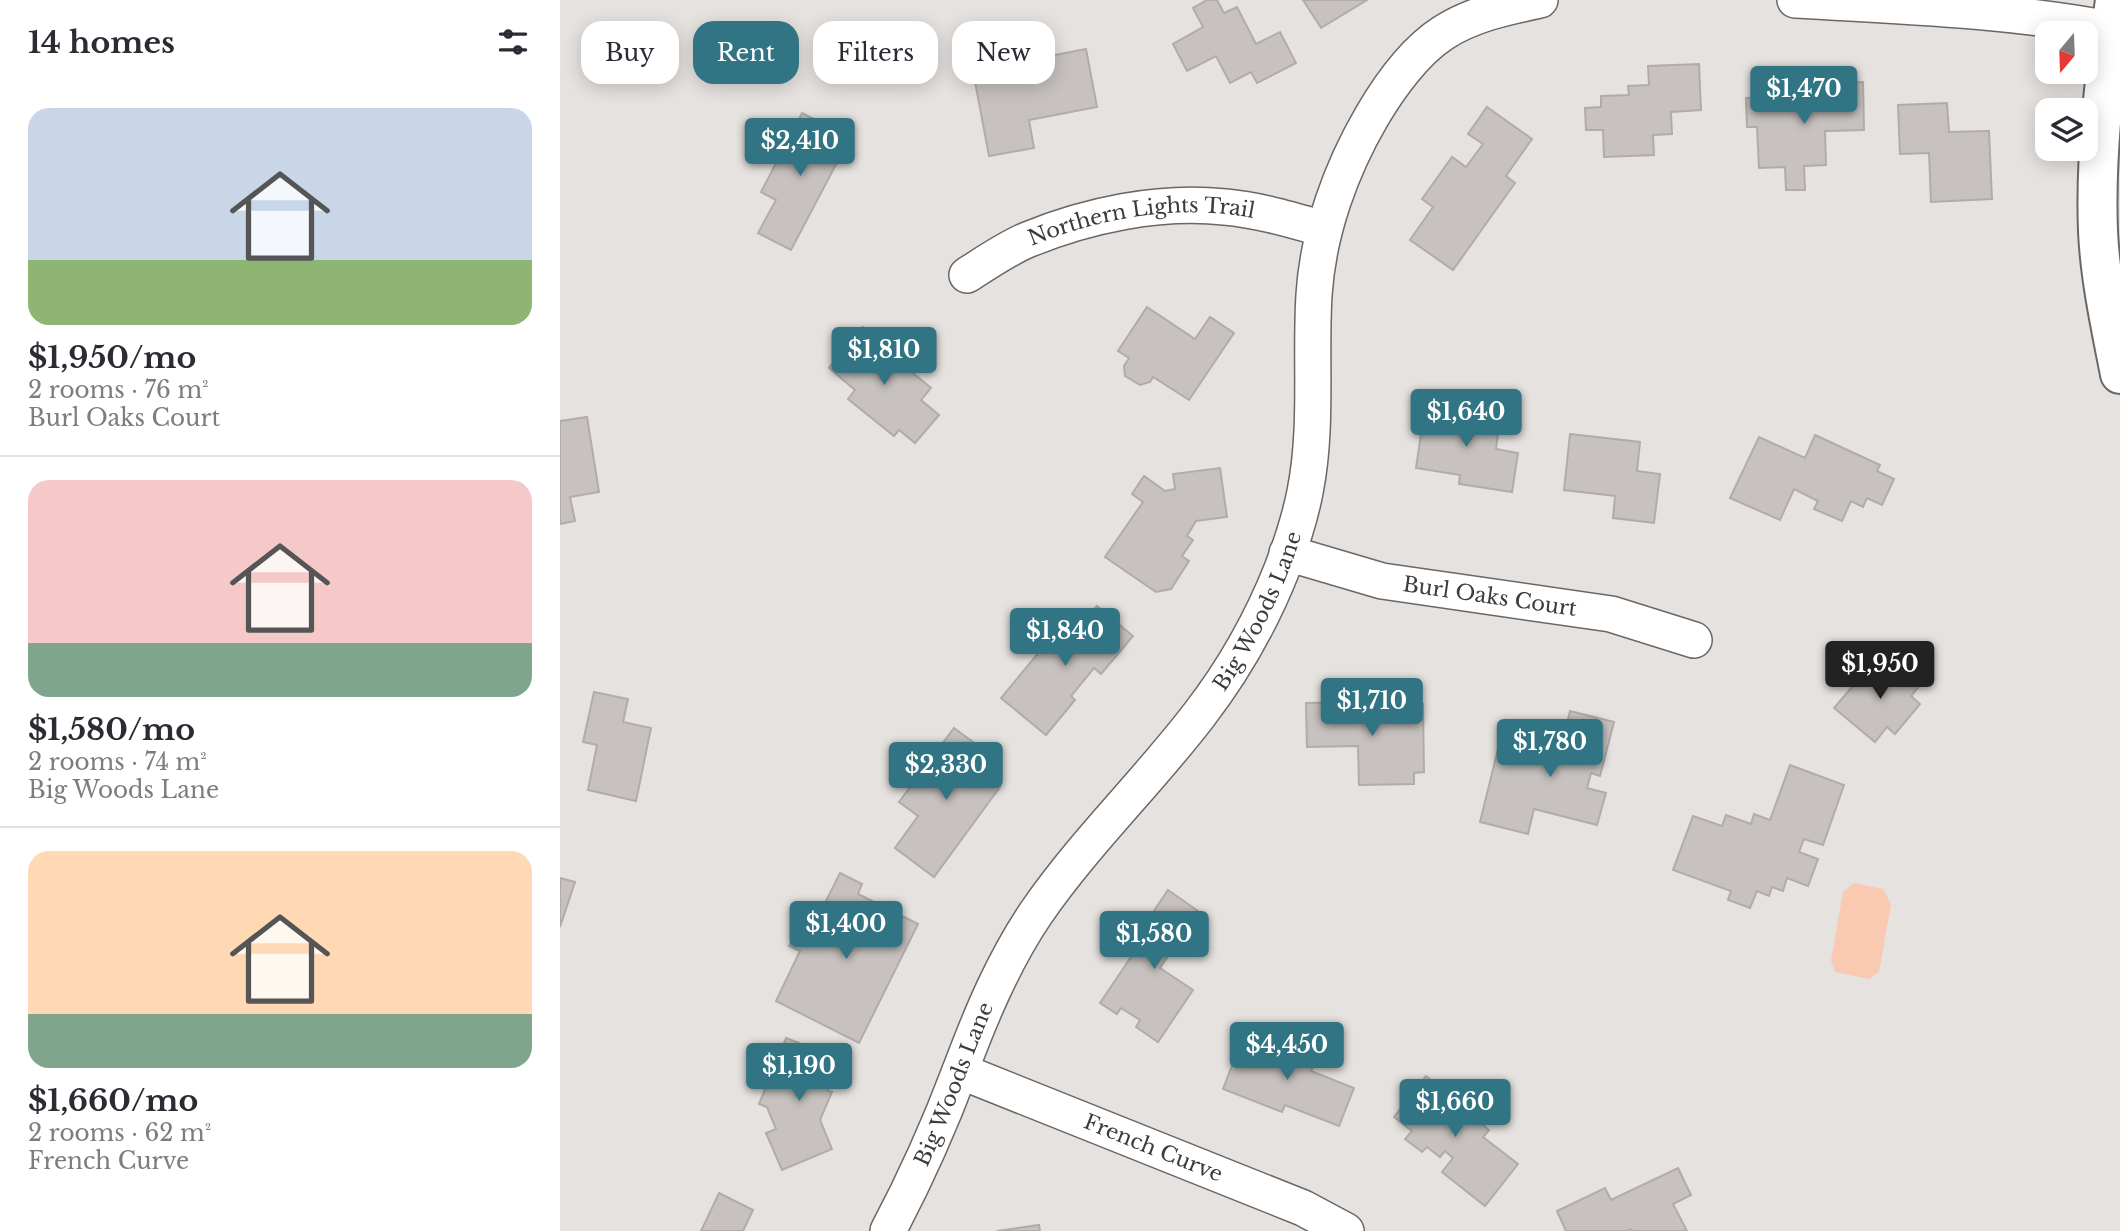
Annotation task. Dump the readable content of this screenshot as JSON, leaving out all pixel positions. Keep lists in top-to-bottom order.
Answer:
{
  "streets": {
    "street": [
      "Northern Lights Trail",
      "Burl Oaks Court",
      "Big Woods Lane",
      "French Curve"
    ]
  },
  "crossings": [
    ["Northern Lights Trail", "Big Woods Lane"],
    ["Burl Oaks Court", "Big Woods Lane"],
    ["Big Woods Lane", "French Curve"]
  ],
  "north": "bottom",
  "page": {
    "heading": "14 homes",
    "chip": [
      "Buy",
      "Rent",
      "Filters",
      "New"
    ],
    "price": [
      "$1,470",
      "$2,410",
      "$1,810",
      "$1,640",
      "$1,840",
      "$1,950",
      "$1,710",
      "$1,780",
      "$2,330",
      "$1,400",
      "$1,580",
      "$4,450",
      "$1,190",
      "$1,660"
    ],
    "list": [
      {
        "name": "$1,950/mo",
        "note": "2 rooms · 76 m² · Burl Oaks Court"
      },
      {
        "name": "$1,580/mo",
        "note": "2 rooms · 74 m² · Big Woods Lane"
      },
      {
        "name": "$1,660/mo",
        "note": "2 rooms · 62 m² · French Curve"
      }
    ]
  }
}
